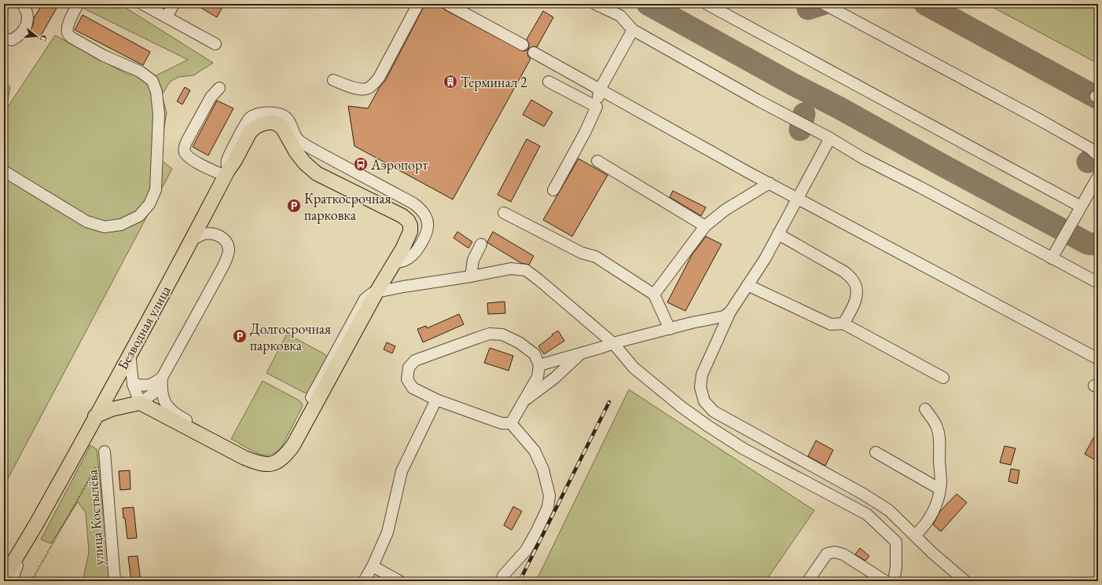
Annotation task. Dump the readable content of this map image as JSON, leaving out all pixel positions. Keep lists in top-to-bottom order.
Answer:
{
  "streets": {
    "main road": ["Безводная улица"],
    "street": ["улица Костылёва"]
  },
  "places": {
    "building": ["Терминал 2"],
    "bus stop": ["Аэропорт"],
    "parking": ["Краткосрочная парковка", "Долгосрочная парковка"]
  },
  "north": "right"
}
